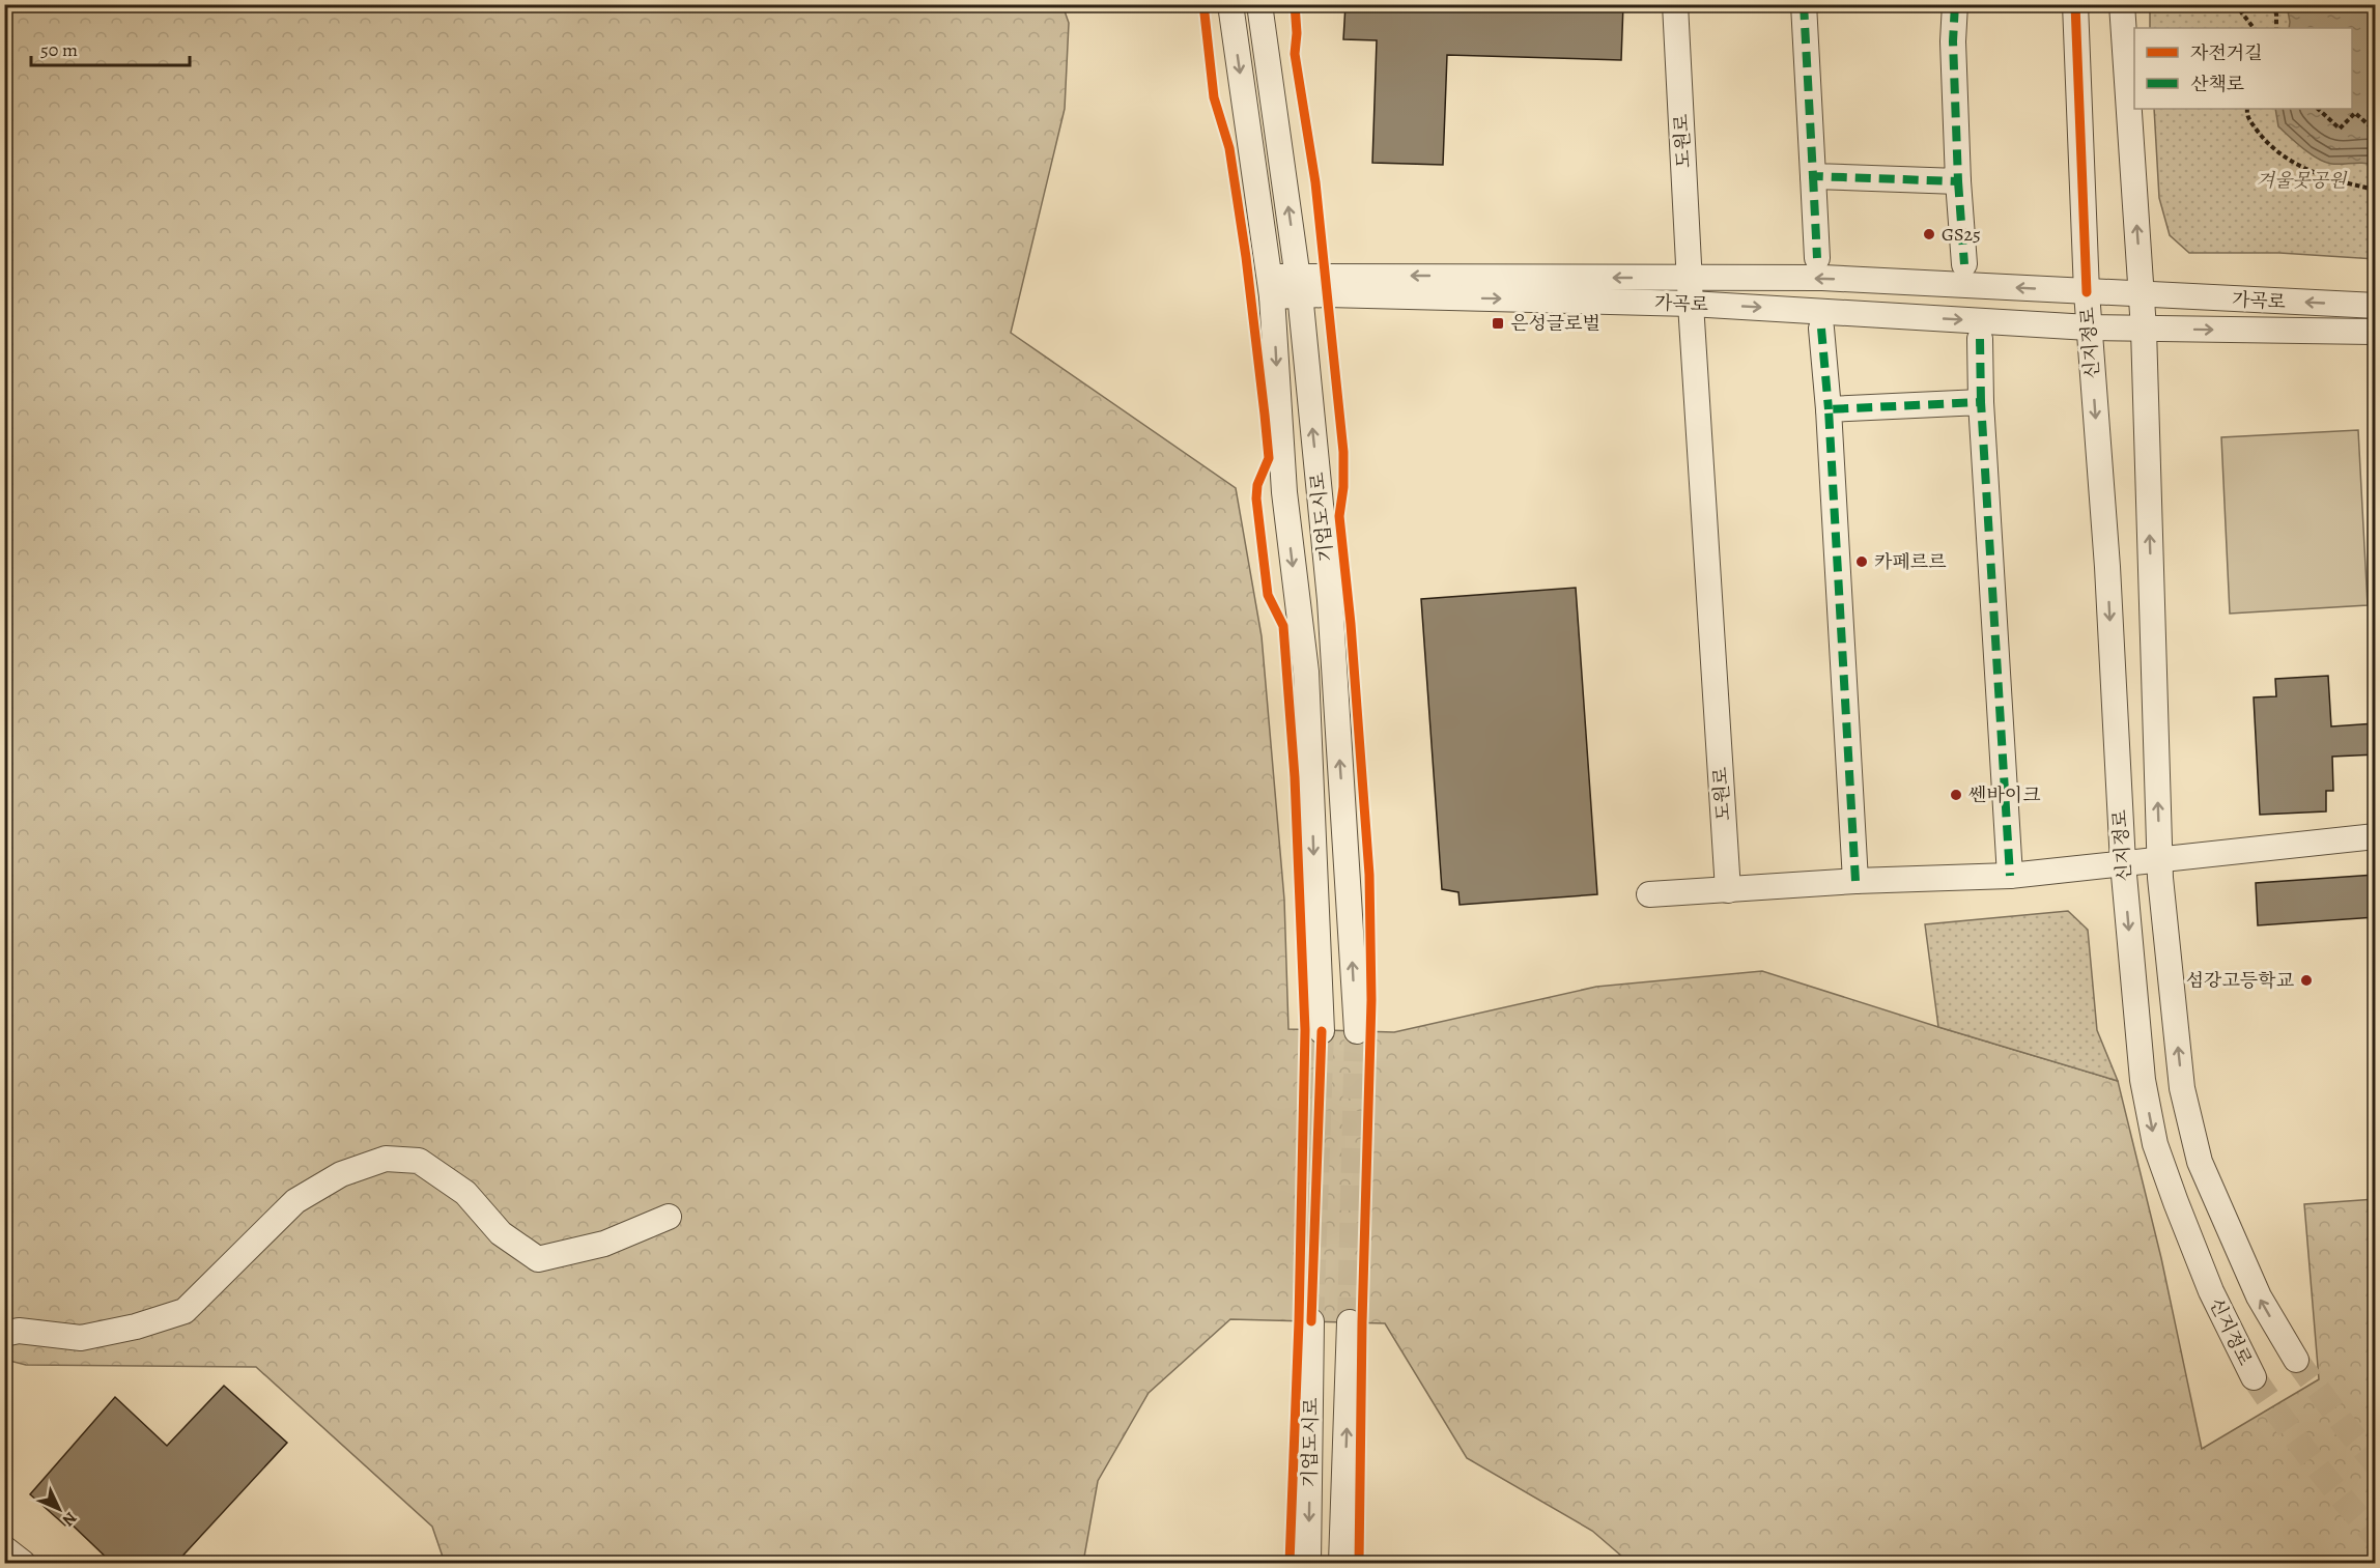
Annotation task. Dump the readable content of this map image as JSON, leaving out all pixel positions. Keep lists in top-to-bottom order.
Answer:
{
  "streets": {
    "street": [
      "도원로",
      "가곡로",
      "신지정로",
      "기업도시로"
    ]
  },
  "crossings": [
    ["도원로", "가곡로"],
    ["가곡로", "신지정로"],
    ["가곡로", "기업도시로"]
  ],
  "parks": ["겨울못공원"],
  "places": {
    "other": [
      "GS25",
      "카페르르",
      "쎈바이크",
      "섬강고등학교"
    ],
    "transit": ["은성글로벌"]
  },
  "legend": ["자전거길", "산책로"],
  "scale_bar": "50 m",
  "north": "bottom right"
}
